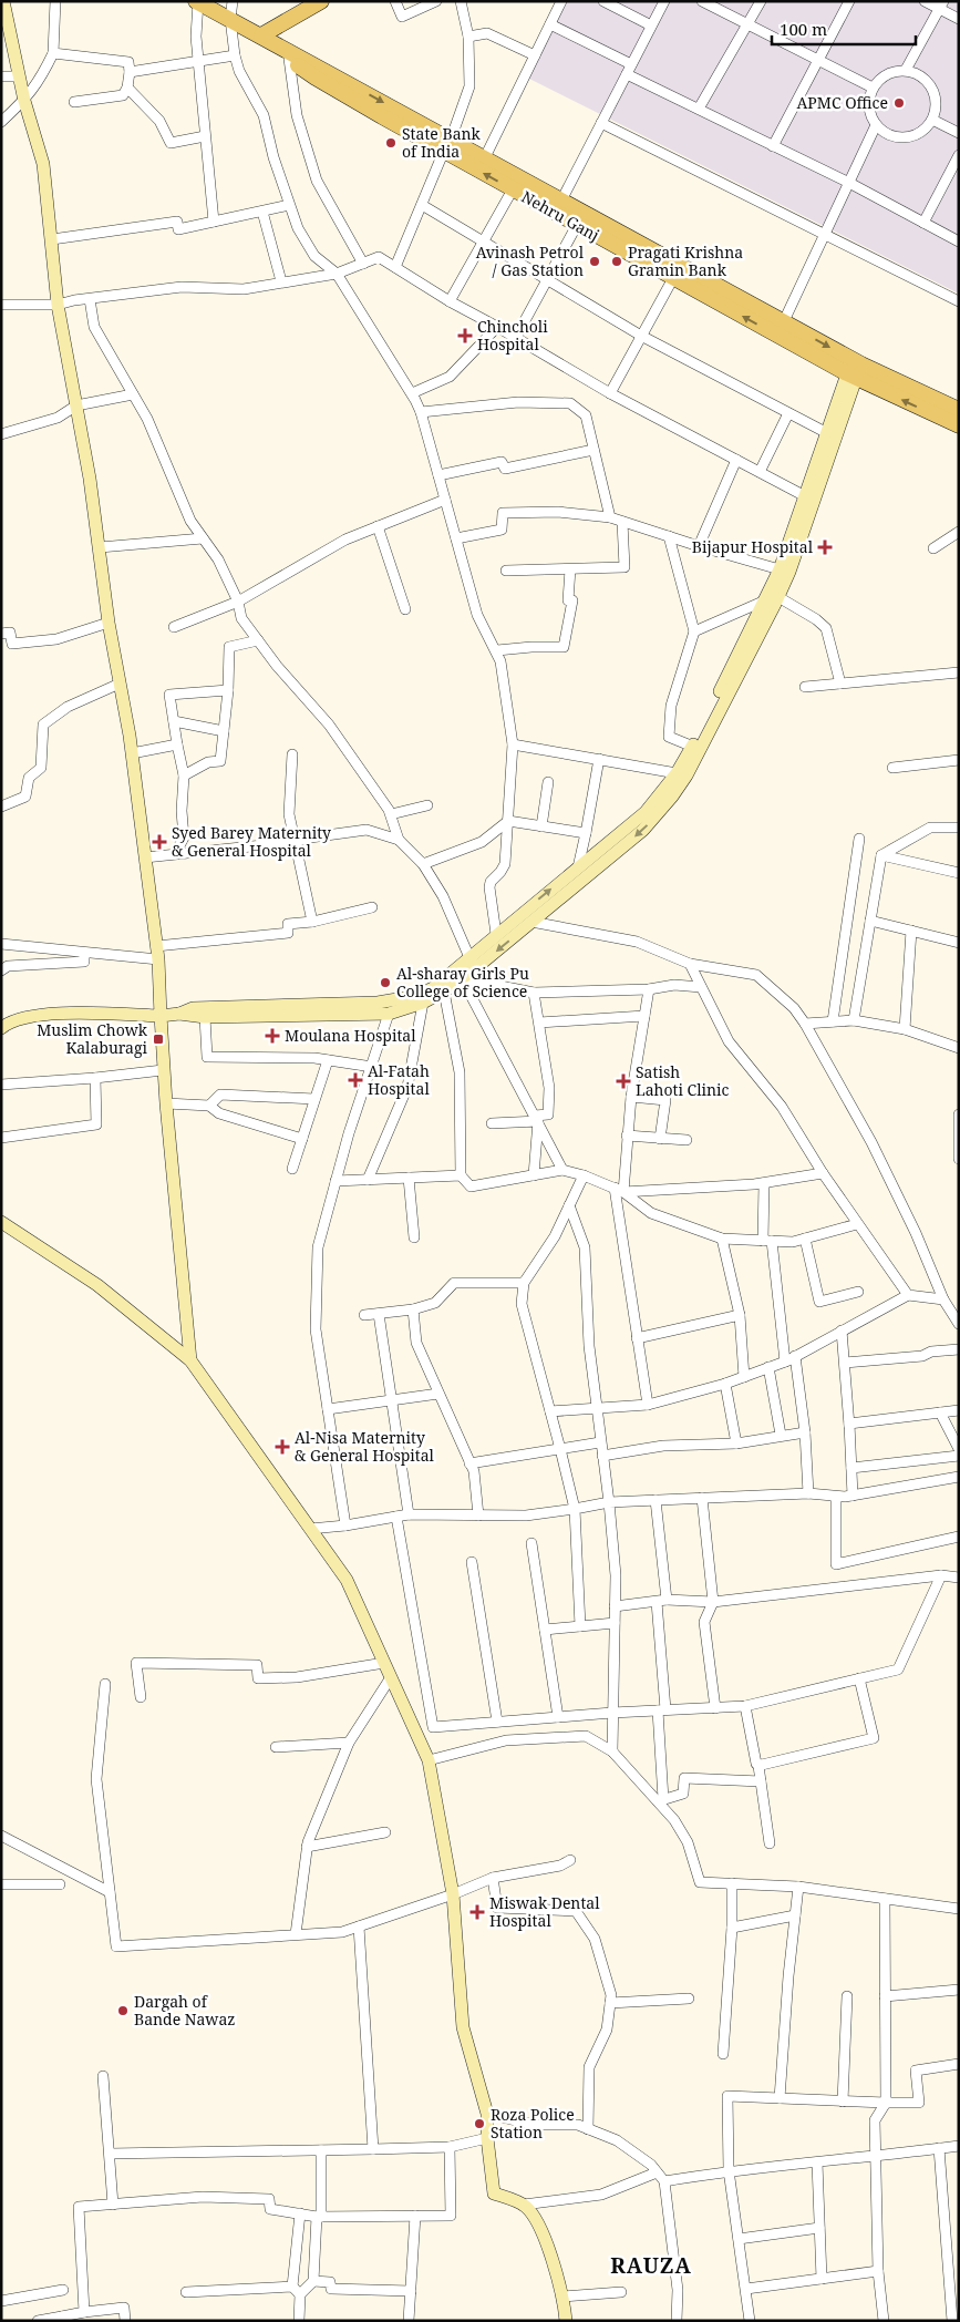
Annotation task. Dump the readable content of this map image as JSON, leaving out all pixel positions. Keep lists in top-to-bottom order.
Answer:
{
  "streets": {
    "main road": ["Nehru Ganj"]
  },
  "districts": ["RAUZA"],
  "places": {
    "other": [
      "APMC Office",
      "State Bank of India",
      "Avinash Petrol / Gas Station",
      "Pragati Krishna Gramin Bank",
      "Al-sharay Girls Pu College of Science",
      "Dargah of Bande Nawaz",
      "Roza Police Station"
    ],
    "health": [
      "Chincholi Hospital",
      "Bijapur Hospital",
      "Syed Barey Maternity & General Hospital",
      "Moulana Hospital",
      "Al-Fatah Hospital",
      "Satish Lahoti Clinic",
      "Al-Nisa Maternity & General Hospital",
      "Miswak Dental Hospital"
    ],
    "transit": ["Muslim Chowk Kalaburagi"]
  },
  "scale_bar": "100 m"
}
